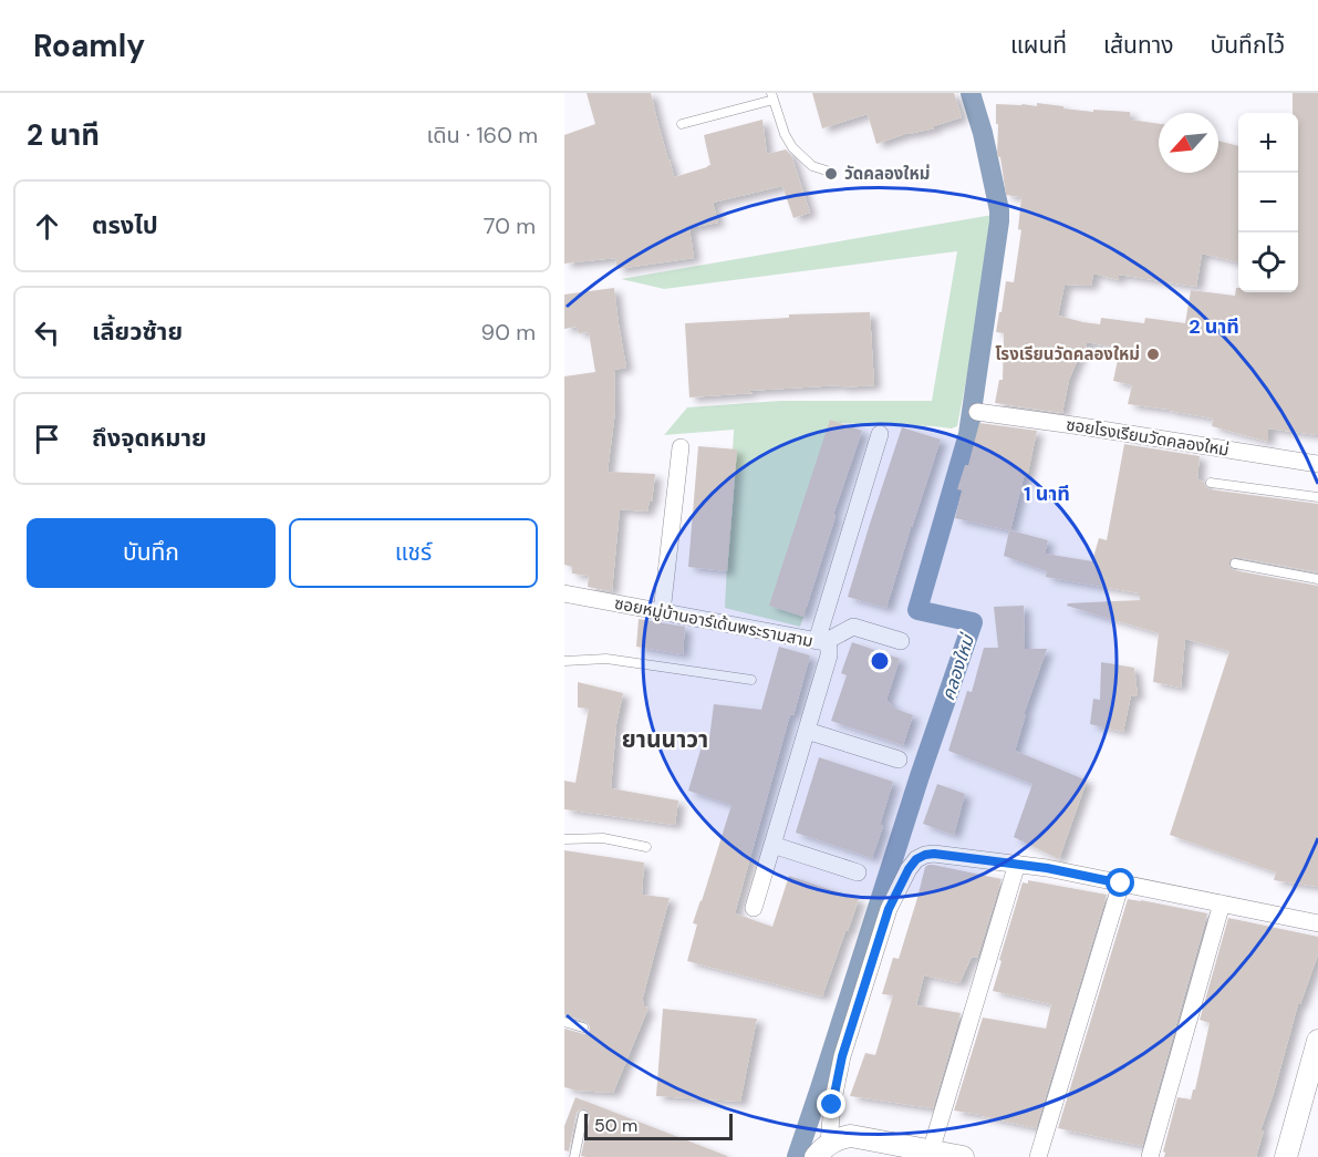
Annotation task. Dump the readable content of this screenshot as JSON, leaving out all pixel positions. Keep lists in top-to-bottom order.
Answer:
{
  "streets": {
    "street": ["ซอยโรงเรียนวัดคลองใหม่", "ซอยหมู่บ้านอาร์เด้นพระรามสาม"]
  },
  "districts": ["ยานนาวา"],
  "water": ["คลองใหม่"],
  "places": ["วัดคลองใหม่", "โรงเรียนวัดคลองใหม่"],
  "scale_bar": "50 m",
  "north": "bottom left",
  "page": {
    "header": "Roamly",
    "nav": ["แผนที่", "เส้นทาง", "บันทึกไว้"],
    "heading": ["2 นาที", "เดิน · 160 m"],
    "map_buttons": ["+", "−"],
    "list": [
      ["ตรงไป", "70 m"],
      ["เลี้ยวซ้าย", "90 m"],
      "ถึงจุดหมาย"
    ],
    "buttons": ["บันทึก", "แชร์"],
    "scale": "50 m"
  },
  "rings": ["2 นาที", "1 นาที"]
}
